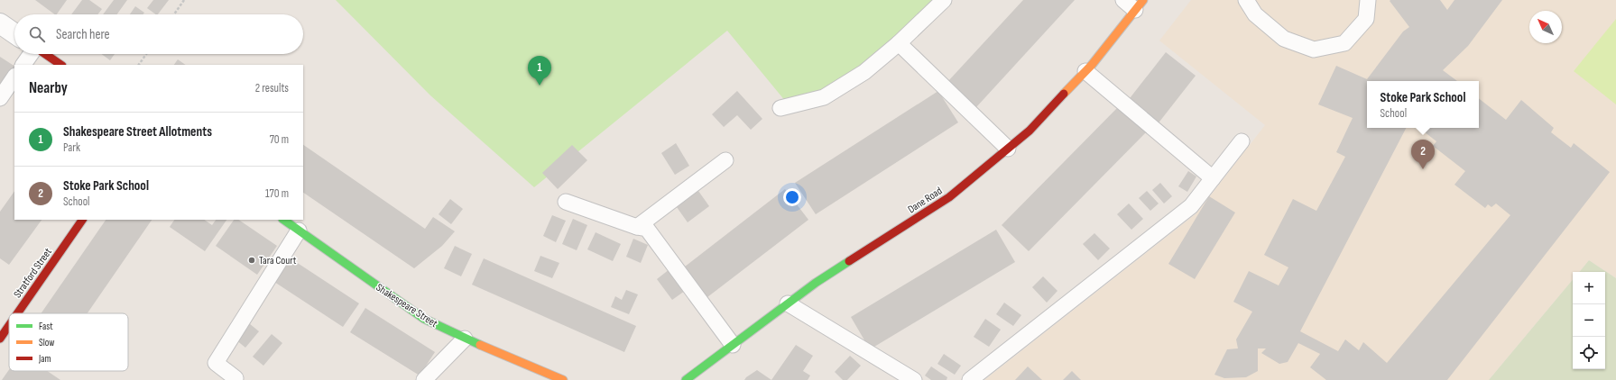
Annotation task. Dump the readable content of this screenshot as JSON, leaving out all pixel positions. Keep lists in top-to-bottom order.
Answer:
{
  "streets": {
    "street": ["Dane Road", "Stratford Street", "Shakespeare Street"]
  },
  "places": ["Tara Court"],
  "legend": ["Fast", "Slow", "Jam"],
  "north": "top left",
  "page": {
    "search": "Search here",
    "pins": ["1", "2"],
    "heading": ["Nearby", "2 results"],
    "popup": ["Stoke Park School", "School"],
    "list": [
      {
        "mark": "1",
        "name": "Shakespeare Street Allotments",
        "note": "Park",
        "value": "70 m"
      },
      {
        "mark": "2",
        "name": "Stoke Park School",
        "note": "School",
        "value": "170 m"
      }
    ],
    "map_buttons": ["+", "−"]
  }
}
